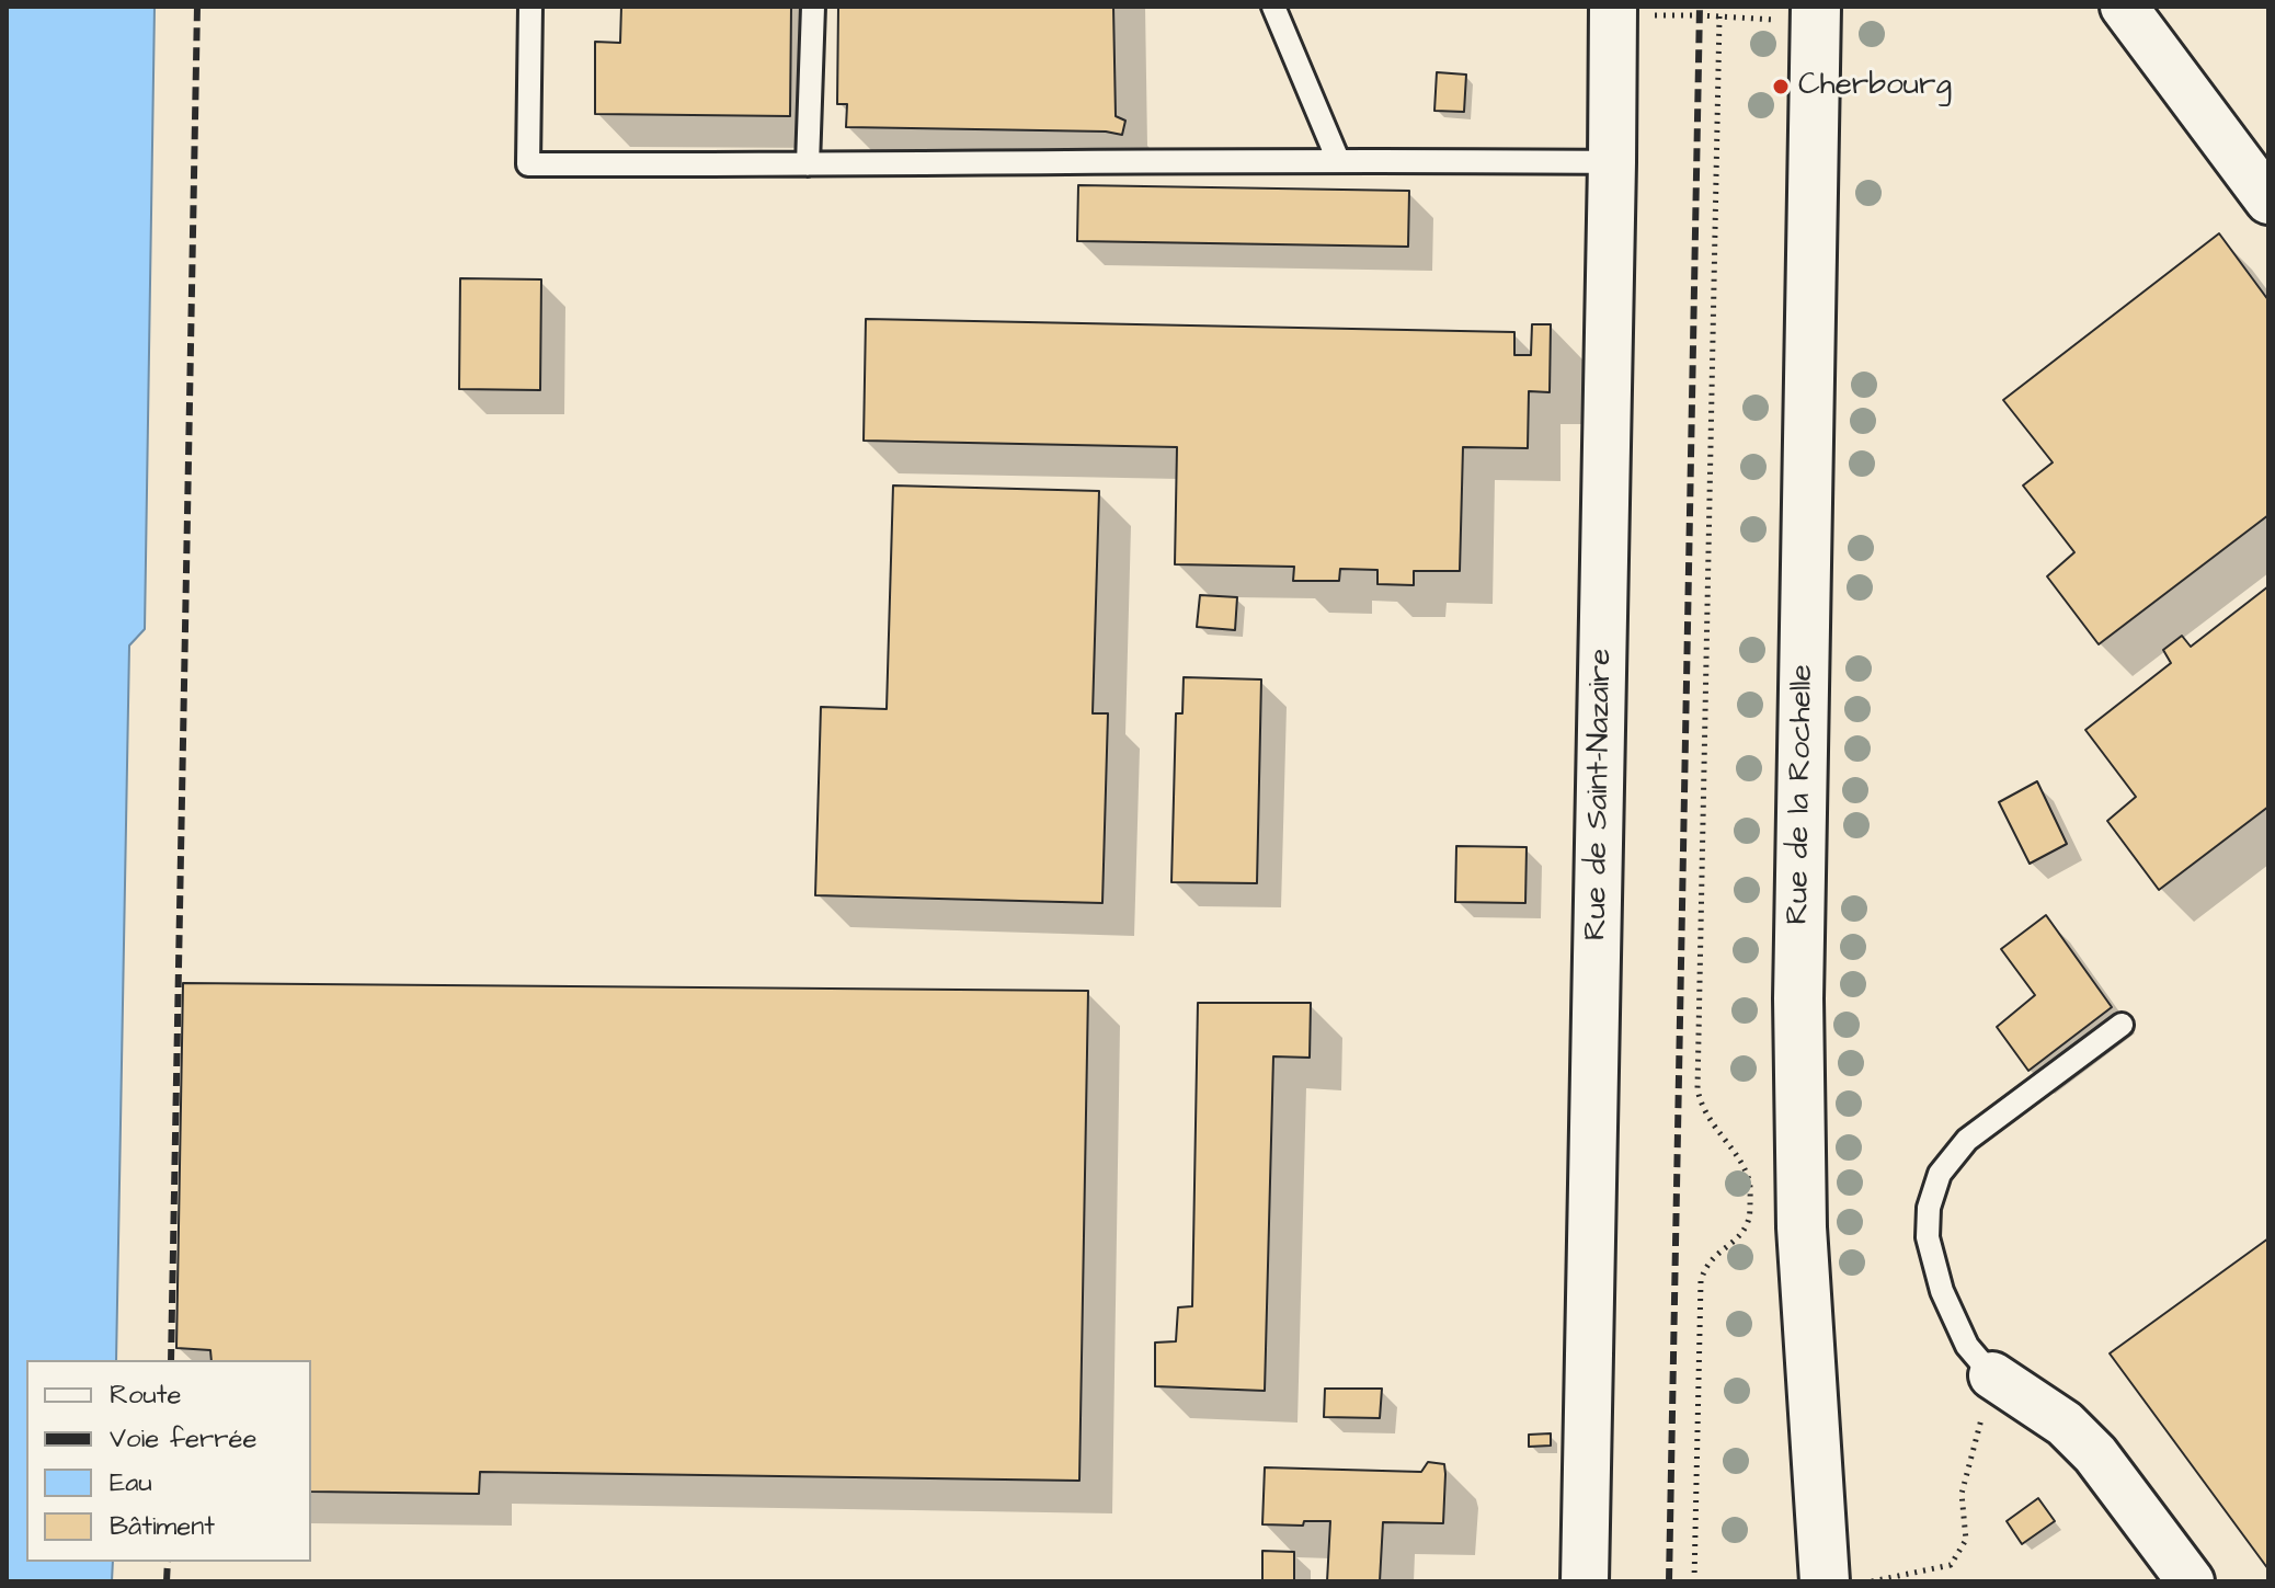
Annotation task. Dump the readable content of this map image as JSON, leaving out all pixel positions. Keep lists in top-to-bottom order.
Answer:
{
  "streets": {
    "main road": ["Rue de la Rochelle"],
    "street": ["Rue de Saint-Nazaire"]
  },
  "places": ["Cherbourg"],
  "legend": [
    "Route",
    "Voie ferrée",
    "Eau",
    "Bâtiment"
  ]
}
